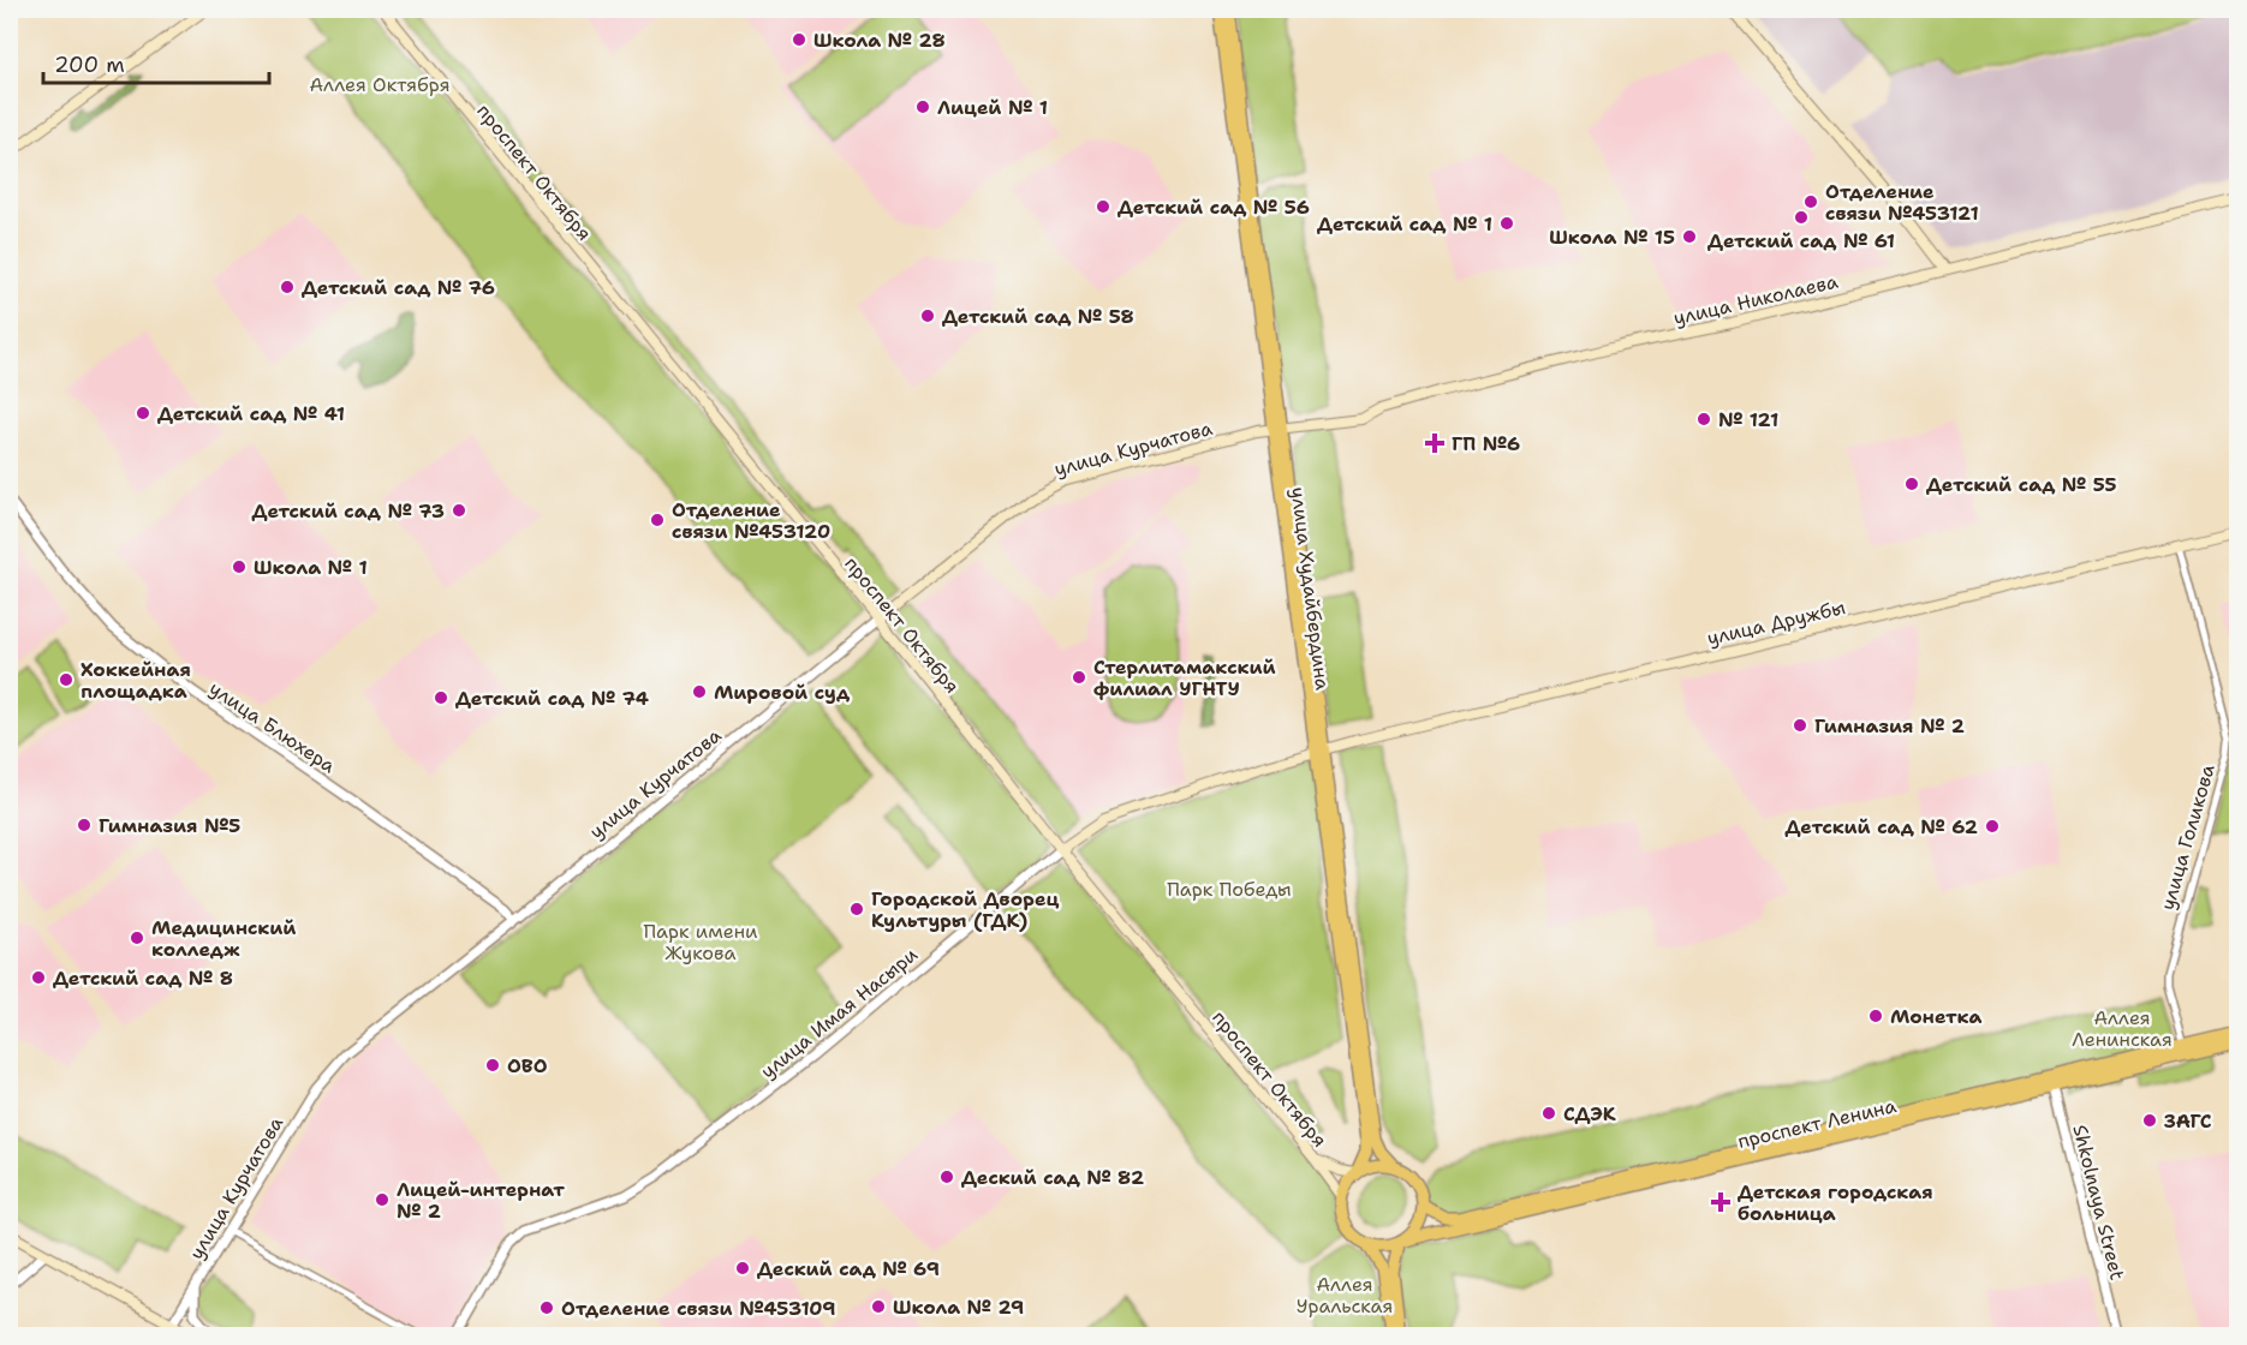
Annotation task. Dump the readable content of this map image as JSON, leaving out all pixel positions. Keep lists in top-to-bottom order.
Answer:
{
  "streets": {
    "main road": [
      "проспект Октября",
      "улица Николаева",
      "улица Курчатова",
      "улица Худайбердина",
      "улица Дружбы",
      "улица Имая Насыри",
      "проспект Ленина"
    ],
    "street": ["улица Блюхера", "улица Голикова", "Shkolnaya Street"]
  },
  "crossings": [
    ["проспект Октября", "улица Курчатова"],
    ["проспект Октября", "улица Худайбердина"],
    ["проспект Октября", "улица Имая Насыри"],
    ["проспект Октября", "проспект Ленина"],
    ["улица Николаева", "улица Курчатова"],
    ["улица Николаева", "улица Худайбердина"],
    ["улица Курчатова", "улица Худайбердина"],
    ["улица Курчатова", "улица Блюхера"],
    ["улица Худайбердина", "улица Дружбы"],
    ["улица Худайбердина", "улица Имая Насыри"],
    ["улица Худайбердина", "проспект Ленина"],
    ["улица Дружбы", "улица Голикова"],
    ["улица Дружбы", "улица Имая Насыри"],
    ["улица Голикова", "проспект Ленина"],
    ["проспект Ленина", "Shkolnaya Street"]
  ],
  "parks": [
    "Аллея Октября",
    "Парк Победы",
    "Парк имени Жукова",
    "Аллея Ленинская",
    "Аллея Уральская"
  ],
  "places": {
    "other": [
      "Школа № 28",
      "Лицей № 1",
      "Отделение связи №453121",
      "Детский сад № 56",
      "Детский сад № 61",
      "Детский сад № 1",
      "Школа № 15",
      "Детский сад № 76",
      "Детский сад № 58",
      "Детский сад № 41",
      "№ 121",
      "Детский сад № 55",
      "Детский сад № 73",
      "Отделение связи №453120",
      "Школа № 1",
      "Стерлитамакский филиал УГНТУ",
      "Хоккейная площадка",
      "Мировой суд",
      "Детский сад № 74",
      "Гимназия № 2",
      "Гимназия №5",
      "Детский сад № 62",
      "Городской Дворец Культуры (ГДК)",
      "Медицинский колледж",
      "Детский сад № 8",
      "Монетка",
      "ОВО",
      "СДЭК",
      "ЗАГС",
      "Деский сад № 82",
      "Лицей-интернат № 2",
      "Деский сад № 69",
      "Школа № 29",
      "Отделение связи №453109"
    ],
    "health": ["ГП №6", "Детская городская больница"]
  },
  "scale_bar": "200 m"
}
